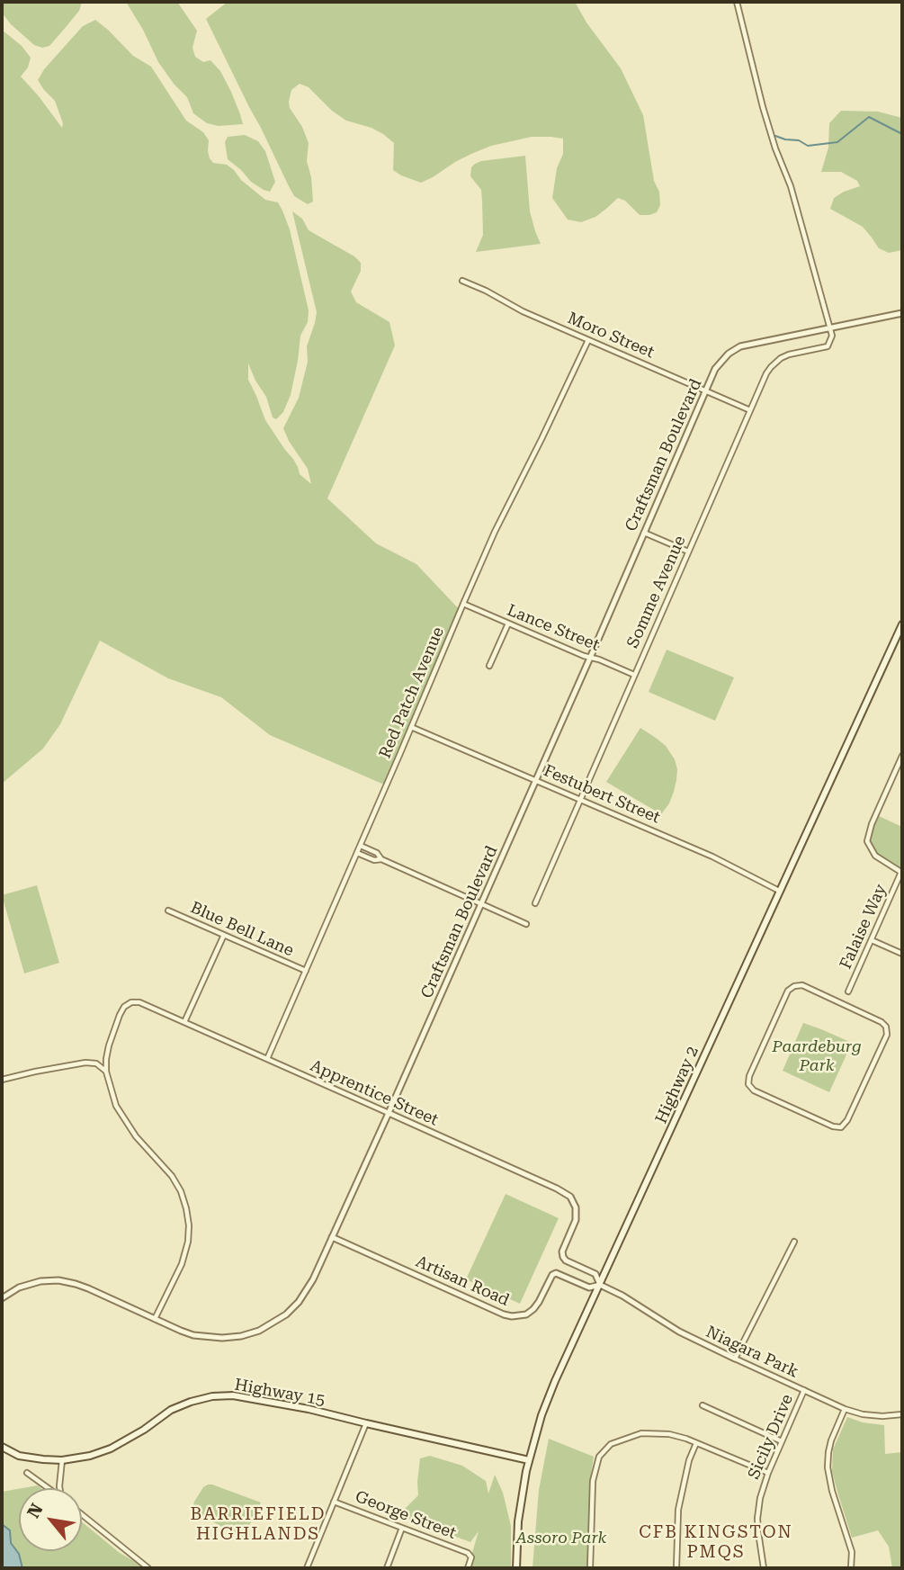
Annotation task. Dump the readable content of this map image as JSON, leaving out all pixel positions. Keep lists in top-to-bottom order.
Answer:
{
  "streets": {
    "main road": ["Highway 2", "Highway 15"],
    "street": [
      "Moro Street",
      "Craftsman Boulevard",
      "Somme Avenue",
      "Lance Street",
      "Red Patch Avenue",
      "Festubert Street",
      "Falaise Way",
      "Blue Bell Lane",
      "Apprentice Street",
      "Artisan Road",
      "Niagara Park",
      "Sicily Drive",
      "George Street"
    ]
  },
  "crossings": [
    ["Moro Street", "Craftsman Boulevard"],
    ["Moro Street", "Somme Avenue"],
    ["Moro Street", "Red Patch Avenue"],
    ["Craftsman Boulevard", "Somme Avenue"],
    ["Craftsman Boulevard", "Lance Street"],
    ["Craftsman Boulevard", "Festubert Street"],
    ["Craftsman Boulevard", "Apprentice Street"],
    ["Craftsman Boulevard", "Artisan Road"],
    ["Somme Avenue", "Lance Street"],
    ["Somme Avenue", "Festubert Street"],
    ["Lance Street", "Red Patch Avenue"],
    ["Red Patch Avenue", "Festubert Street"],
    ["Red Patch Avenue", "Blue Bell Lane"],
    ["Red Patch Avenue", "Apprentice Street"],
    ["Festubert Street", "Highway 2"],
    ["Highway 2", "Apprentice Street"],
    ["Highway 2", "Artisan Road"],
    ["Highway 2", "Niagara Park"],
    ["Highway 2", "Highway 15"],
    ["Apprentice Street", "Artisan Road"],
    ["Apprentice Street", "Niagara Park"],
    ["Artisan Road", "Niagara Park"],
    ["Niagara Park", "Sicily Drive"]
  ],
  "districts": ["BARRIEFIELD HIGHLANDS", "CFB KINGSTON PMQS"],
  "parks": ["Paardeburg Park", "Assoro Park"],
  "north": "top left"
}
